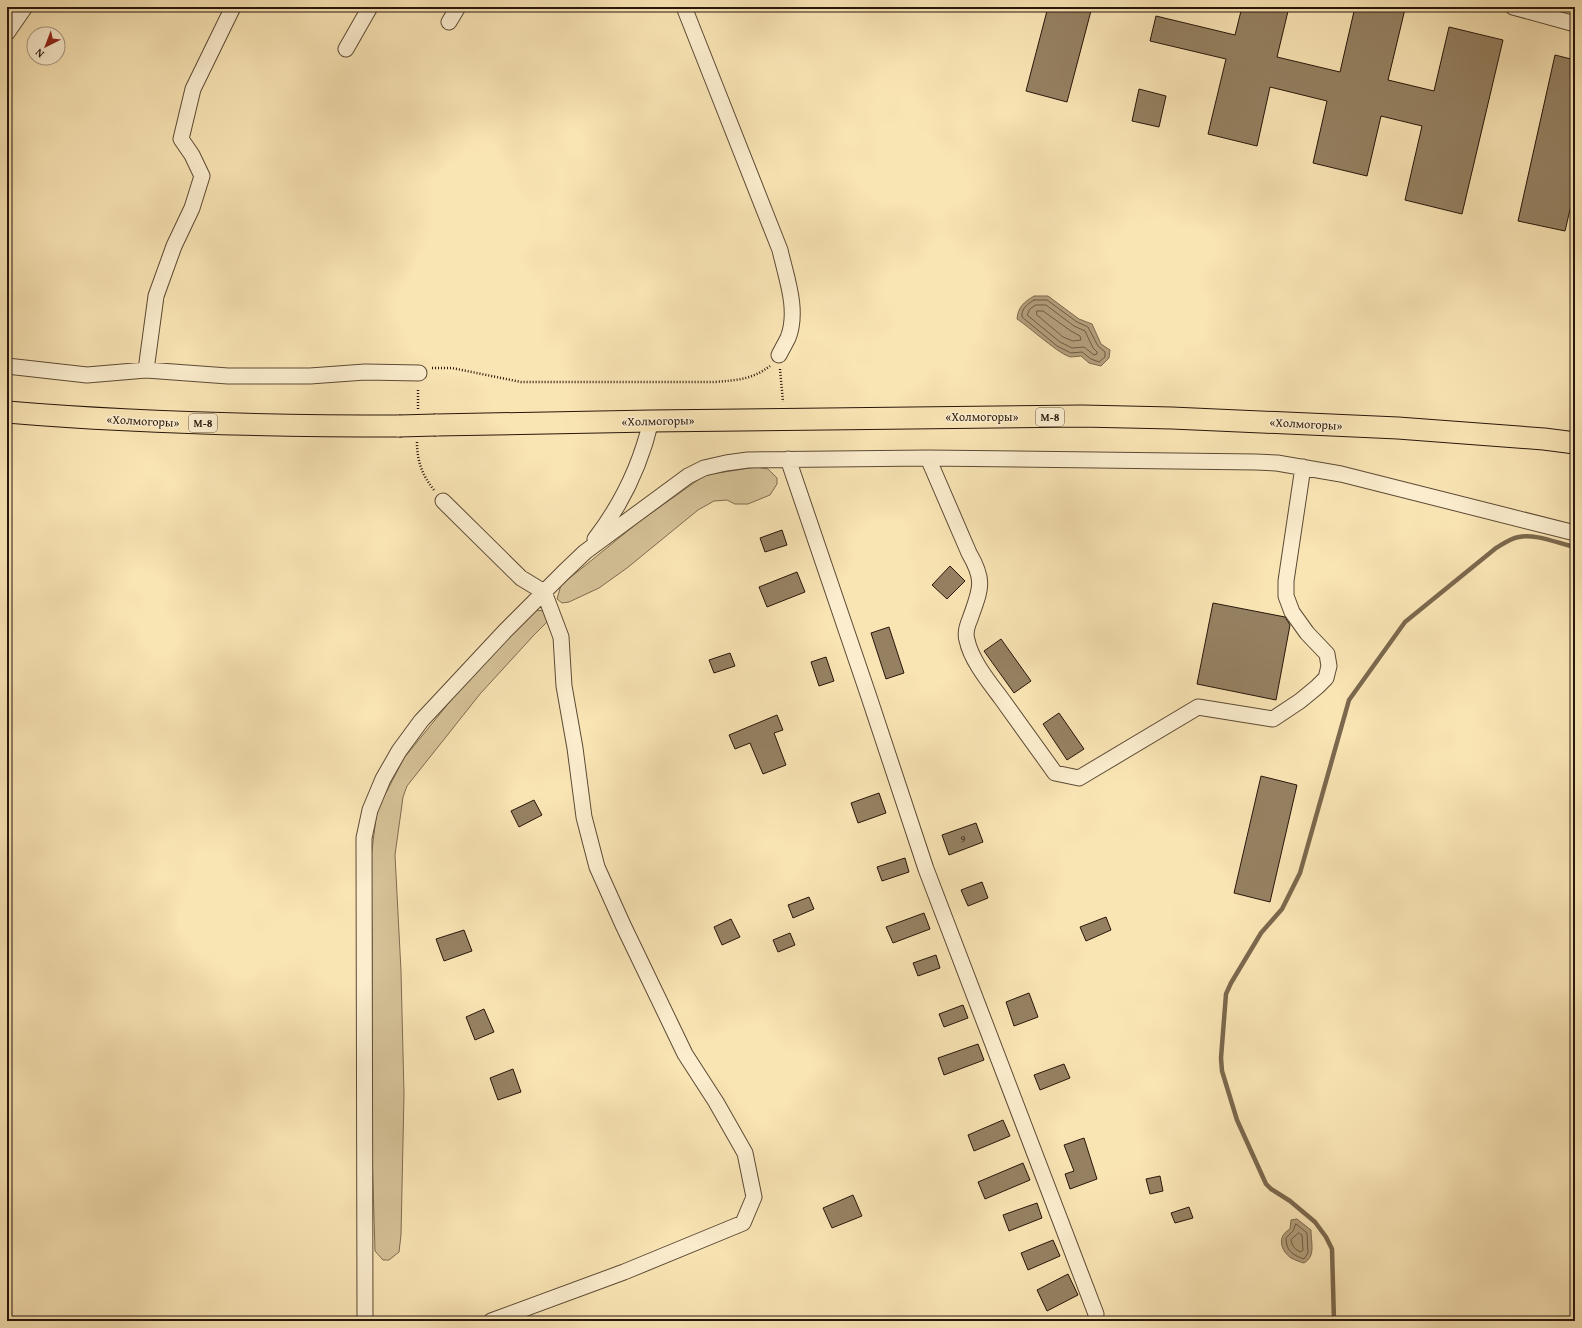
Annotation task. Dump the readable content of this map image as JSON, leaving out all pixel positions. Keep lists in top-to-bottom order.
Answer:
{
  "streets": {
    "highway": ["«Холмогоры»", "М-8"]
  },
  "house_numbers": ["9"],
  "north": "bottom left"
}
